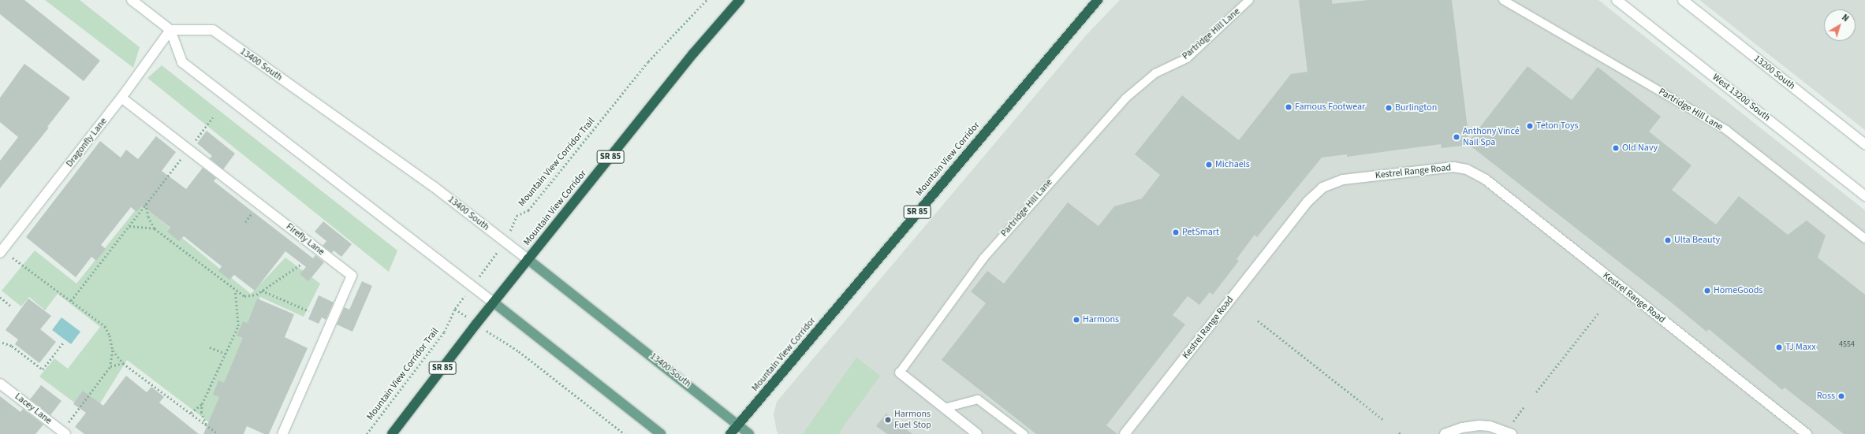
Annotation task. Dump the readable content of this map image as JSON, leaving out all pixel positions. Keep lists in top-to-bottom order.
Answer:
{
  "streets": {
    "highway": ["SR 85", "Mountain View Corridor"],
    "main road": ["13400 South"],
    "street": [
      "Partridge Hill Lane",
      "13200 South",
      "West 13200 South",
      "Dragonfly Lane",
      "Kestrel Range Road",
      "Firefly Lane",
      "Lacey Lane"
    ],
    "path": ["Mountain View Corridor Trail"]
  },
  "crossings": [
    ["13400 South", "Dragonfly Lane"],
    ["13400 South", "Mountain View Corridor"],
    ["13400 South", "Mountain View Corridor Trail"],
    ["Dragonfly Lane", "Firefly Lane"]
  ],
  "places": [
    "Famous Footwear",
    "Burlington",
    "Teton Toys",
    "Anthony Vincé Nail Spa",
    "Old Navy",
    "Michaels",
    "PetSmart",
    "Ulta Beauty",
    "HomeGoods",
    "Harmons",
    "TJ Maxx",
    "Ross",
    "Harmons Fuel Stop"
  ],
  "house_numbers": ["4554"],
  "north": "top right"
}
